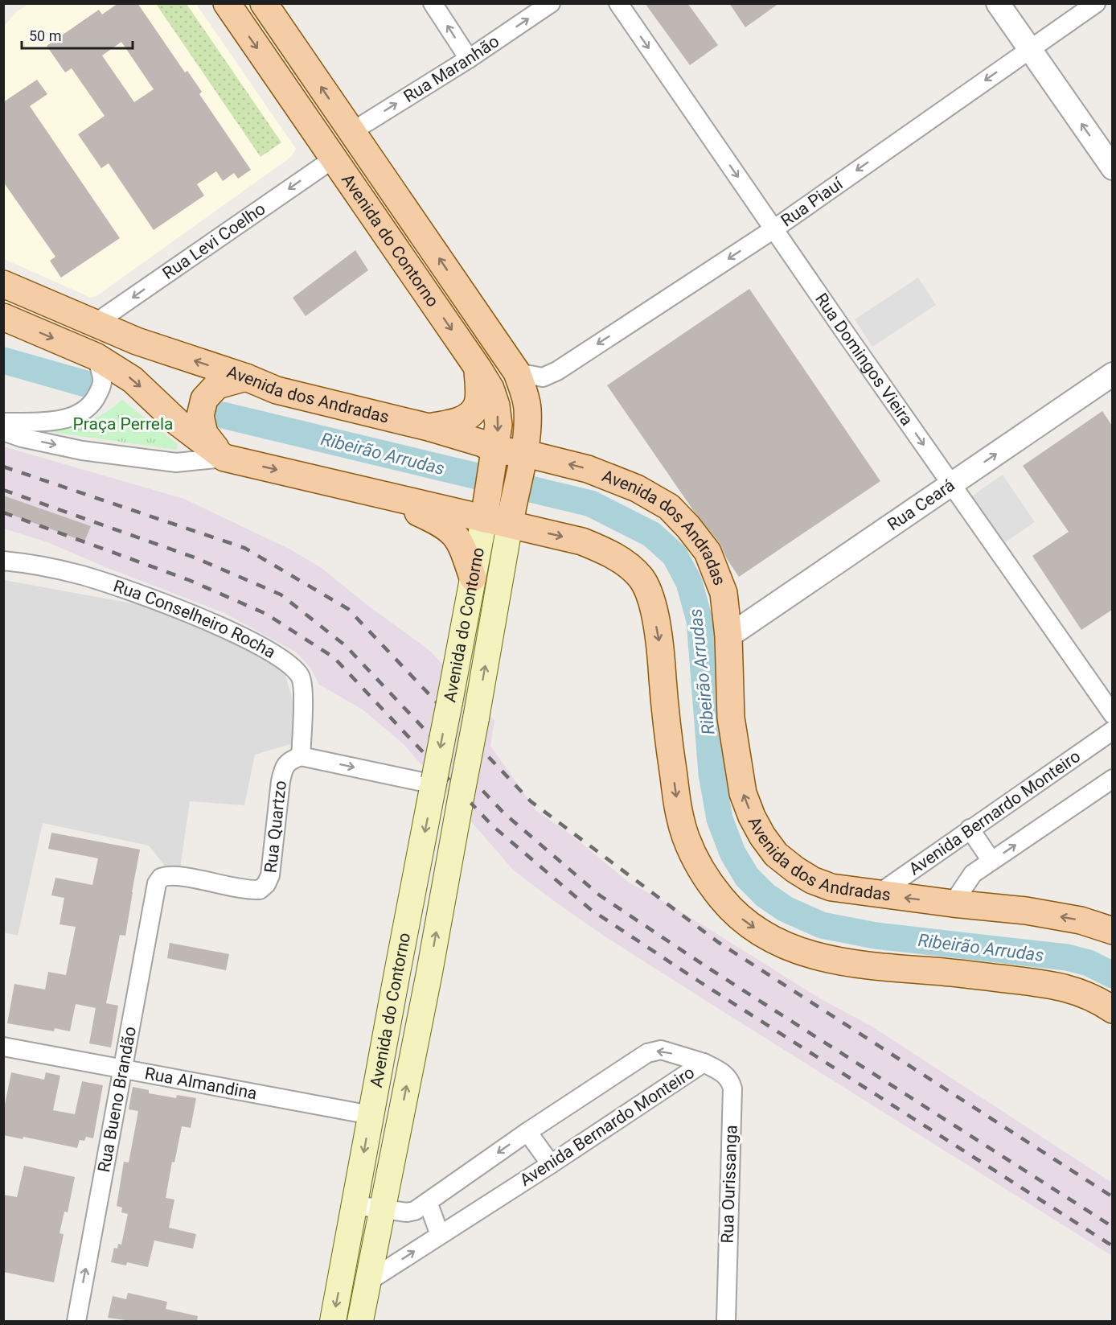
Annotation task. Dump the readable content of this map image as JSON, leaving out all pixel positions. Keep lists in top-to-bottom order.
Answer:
{
  "streets": {
    "main road": ["Avenida do Contorno", "Avenida dos Andradas"],
    "street": [
      "Rua Maranhão",
      "Rua Piauí",
      "Rua Levi Coelho",
      "Rua Domingos Vieira",
      "Rua Ceará",
      "Rua Conselheiro Rocha",
      "Avenida Bernardo Monteiro",
      "Rua Quartzo",
      "Rua Almandina",
      "Rua Bueno Brandão",
      "Rua Ourissanga"
    ]
  },
  "crossings": [
    ["Rua Maranhão", "Avenida do Contorno"],
    ["Rua Piauí", "Avenida do Contorno"],
    ["Rua Piauí", "Rua Domingos Vieira"],
    ["Avenida do Contorno", "Rua Levi Coelho"],
    ["Avenida do Contorno", "Avenida dos Andradas"],
    ["Avenida do Contorno", "Avenida Bernardo Monteiro"],
    ["Avenida do Contorno", "Rua Almandina"],
    ["Rua Levi Coelho", "Avenida dos Andradas"],
    ["Rua Domingos Vieira", "Rua Ceará"],
    ["Avenida dos Andradas", "Rua Ceará"],
    ["Avenida dos Andradas", "Avenida Bernardo Monteiro"],
    ["Rua Conselheiro Rocha", "Rua Quartzo"],
    ["Avenida Bernardo Monteiro", "Rua Ourissanga"],
    ["Rua Quartzo", "Rua Bueno Brandão"],
    ["Rua Almandina", "Rua Bueno Brandão"]
  ],
  "one_way": [
    "Rua Maranhão",
    "Rua Piauí",
    "Rua Levi Coelho",
    "Rua Domingos Vieira",
    "Avenida dos Andradas",
    "Rua Ceará",
    "Rua Bueno Brandão"
  ],
  "water": ["Ribeirão Arrudas"],
  "parks": ["Praça Perrela"],
  "scale_bar": "50 m"
}
